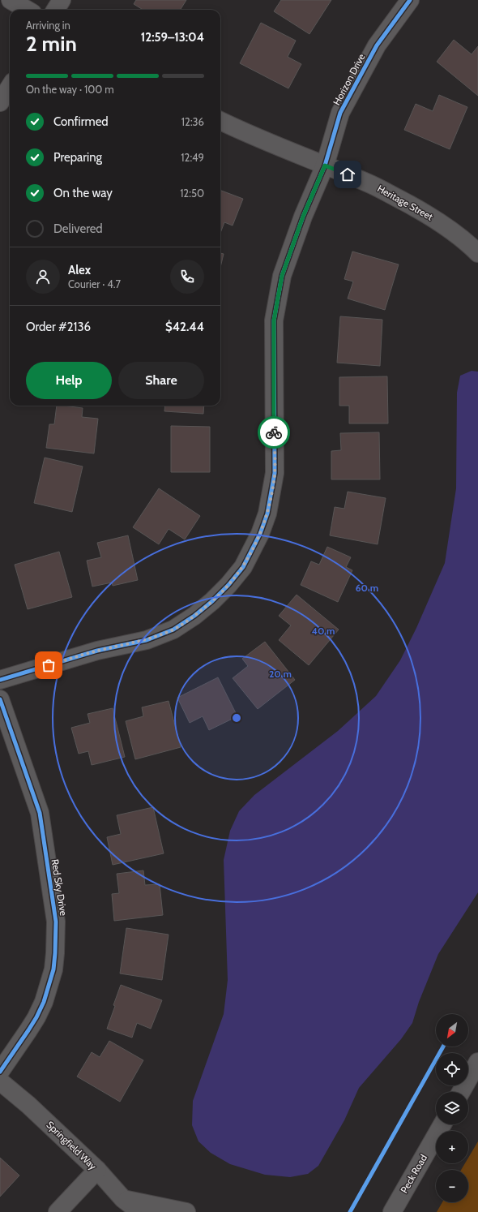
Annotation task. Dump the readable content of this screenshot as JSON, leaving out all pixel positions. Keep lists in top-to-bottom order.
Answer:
{
  "streets": {
    "street": [
      "Horizon Drive",
      "Heritage Street",
      "Red Sky Drive",
      "Springfield Way",
      "Peck Road"
    ]
  },
  "crossings": [
    ["Horizon Drive", "Heritage Street"]
  ],
  "north": "bottom left",
  "page": {
    "heading": ["2 min", "Arriving in", "12:59–13:04"],
    "panel": [
      "Alex",
      "Courier · 4.7",
      "Order #2136",
      "$42.44"
    ],
    "bar": "On the way · 100 m",
    "list": [
      ["Confirmed", "12:36"],
      ["Preparing", "12:49"],
      ["On the way", "12:50"],
      "Delivered"
    ],
    "buttons": ["Help", "Share"],
    "map_buttons": ["+", "−"]
  },
  "rings": ["60 m", "40 m", "20 m"]
}
